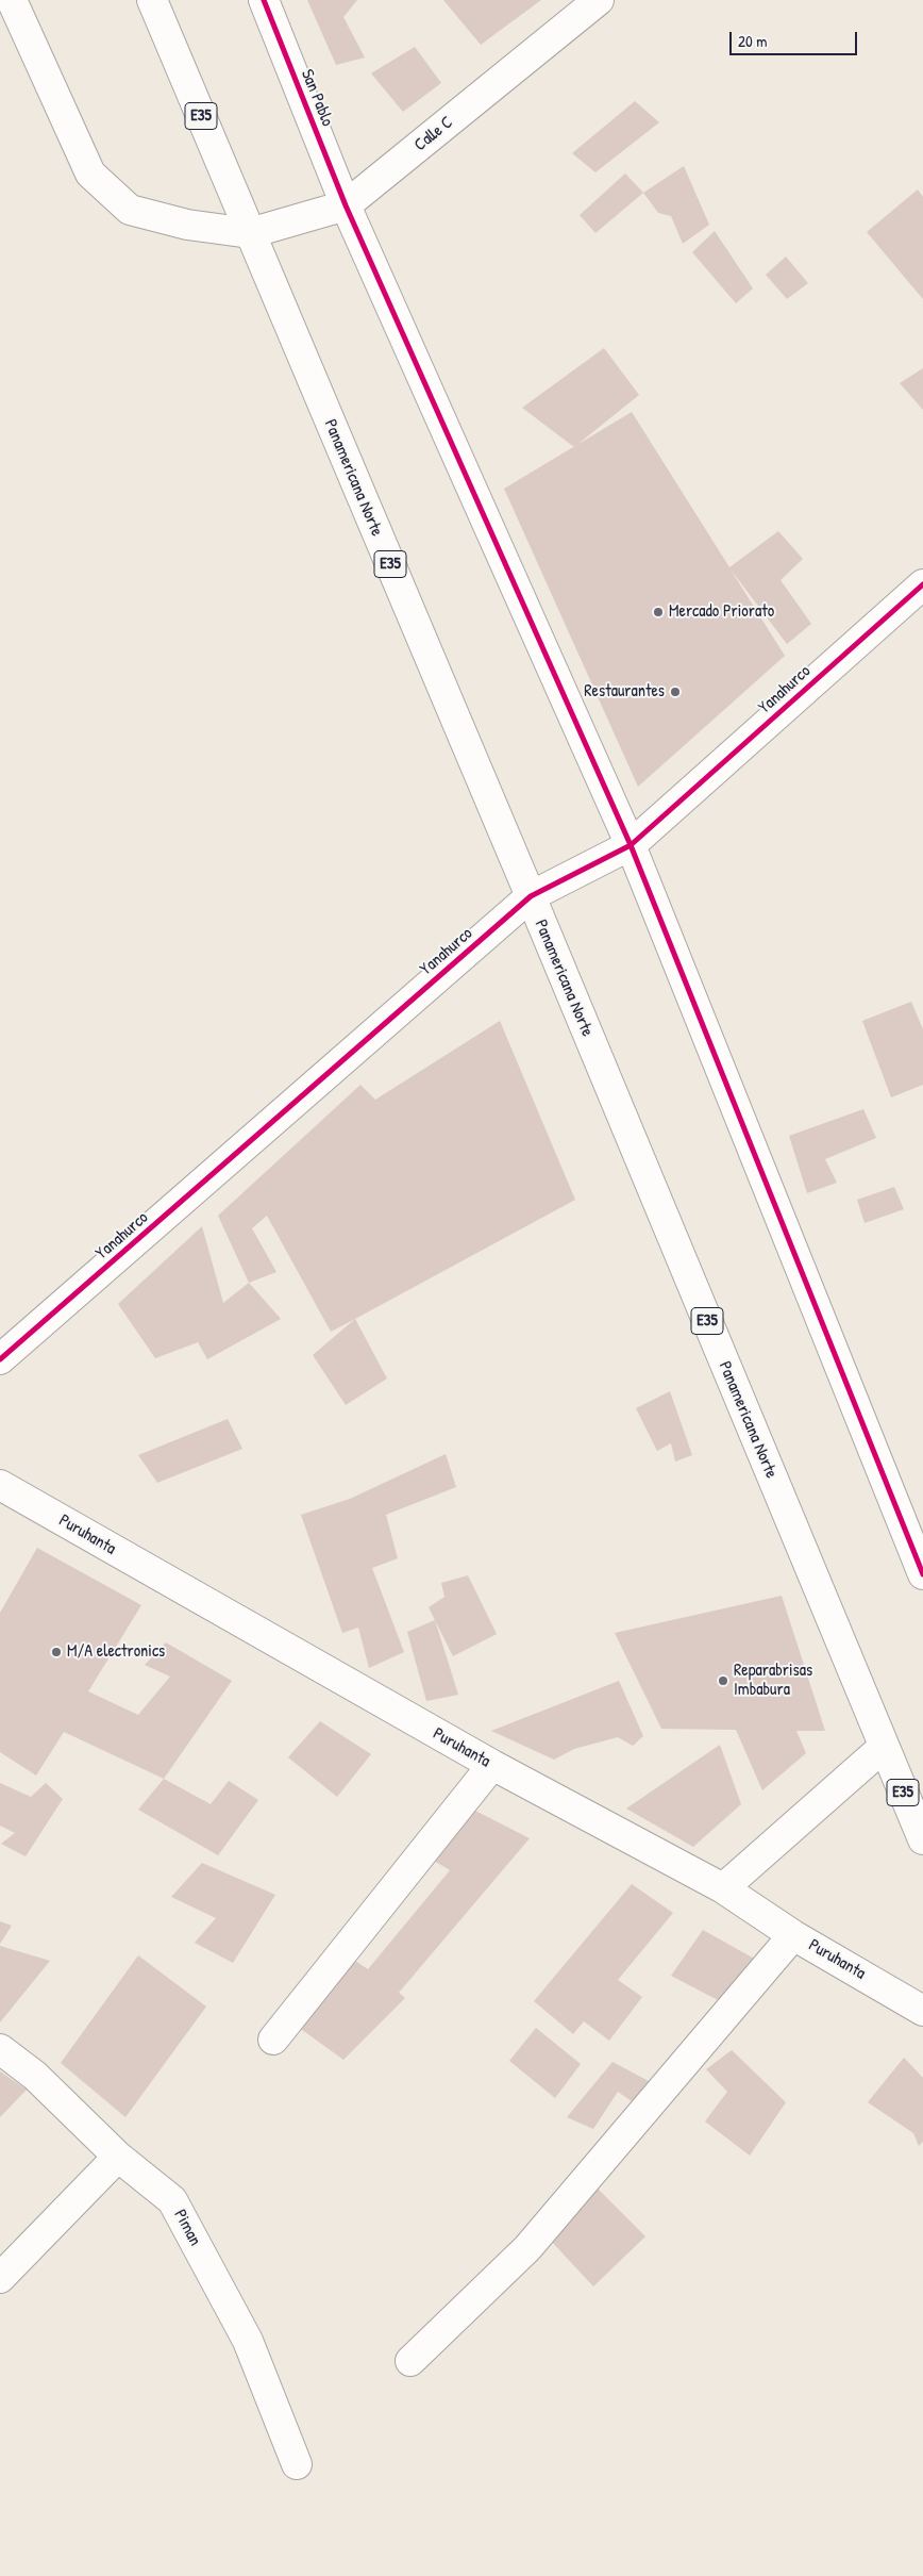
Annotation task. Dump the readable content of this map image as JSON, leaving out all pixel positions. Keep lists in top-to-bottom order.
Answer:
{
  "streets": {
    "main road": [
      "San Pablo",
      "E35",
      "Calle C",
      "Panamericana Norte",
      "Yanahurco",
      "Puruhanta",
      "Piman"
    ]
  },
  "crossings": [
    ["San Pablo", "Calle C"],
    ["San Pablo", "Yanahurco"],
    ["Calle C", "Panamericana Norte"],
    ["Panamericana Norte", "Yanahurco"]
  ],
  "places": [
    "Mercado Priorato",
    "Restaurantes",
    "M/A electronics",
    "Reparabrisas Imbabura"
  ],
  "scale_bar": "20 m"
}
